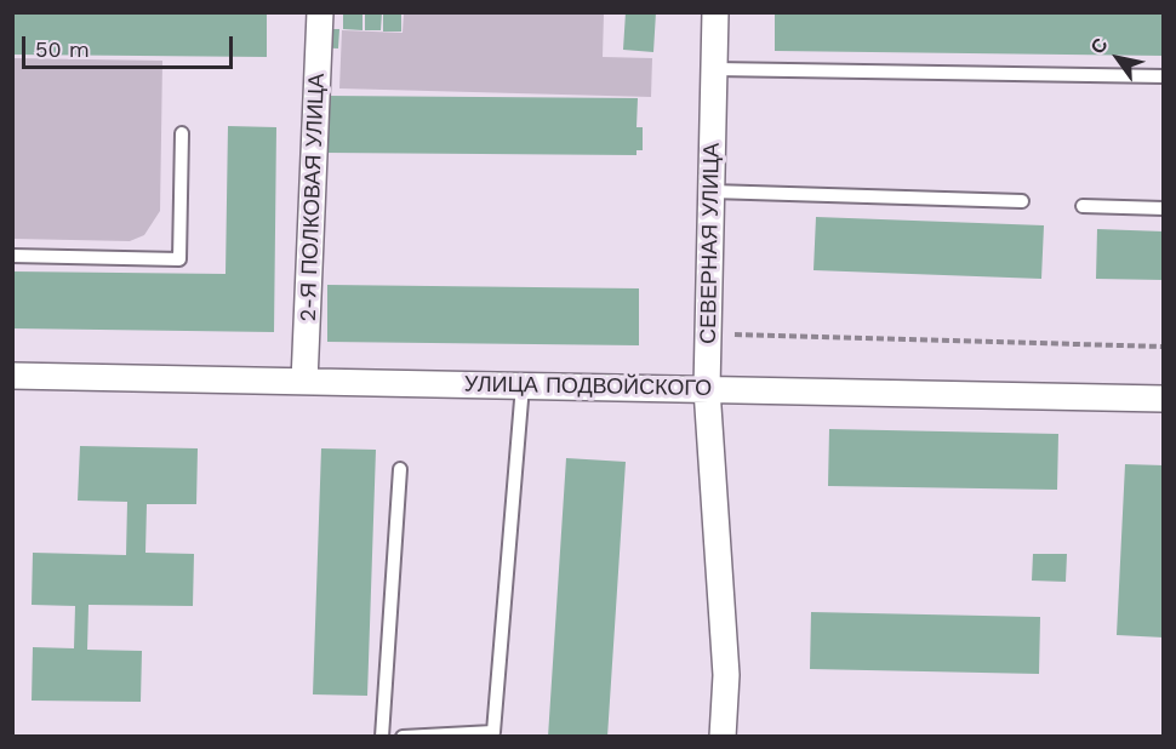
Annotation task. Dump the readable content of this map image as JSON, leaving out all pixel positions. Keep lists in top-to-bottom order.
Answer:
{
  "streets": {
    "street": ["2-Я ПОЛКОВАЯ УЛИЦА", "СЕВЕРНАЯ УЛИЦА", "УЛИЦА ПОДВОЙСКОГО"]
  },
  "crossings": [
    ["2-Я ПОЛКОВАЯ УЛИЦА", "УЛИЦА ПОДВОЙСКОГО"],
    ["СЕВЕРНАЯ УЛИЦА", "УЛИЦА ПОДВОЙСКОГО"]
  ],
  "scale_bar": "50 m",
  "north": "top left"
}
